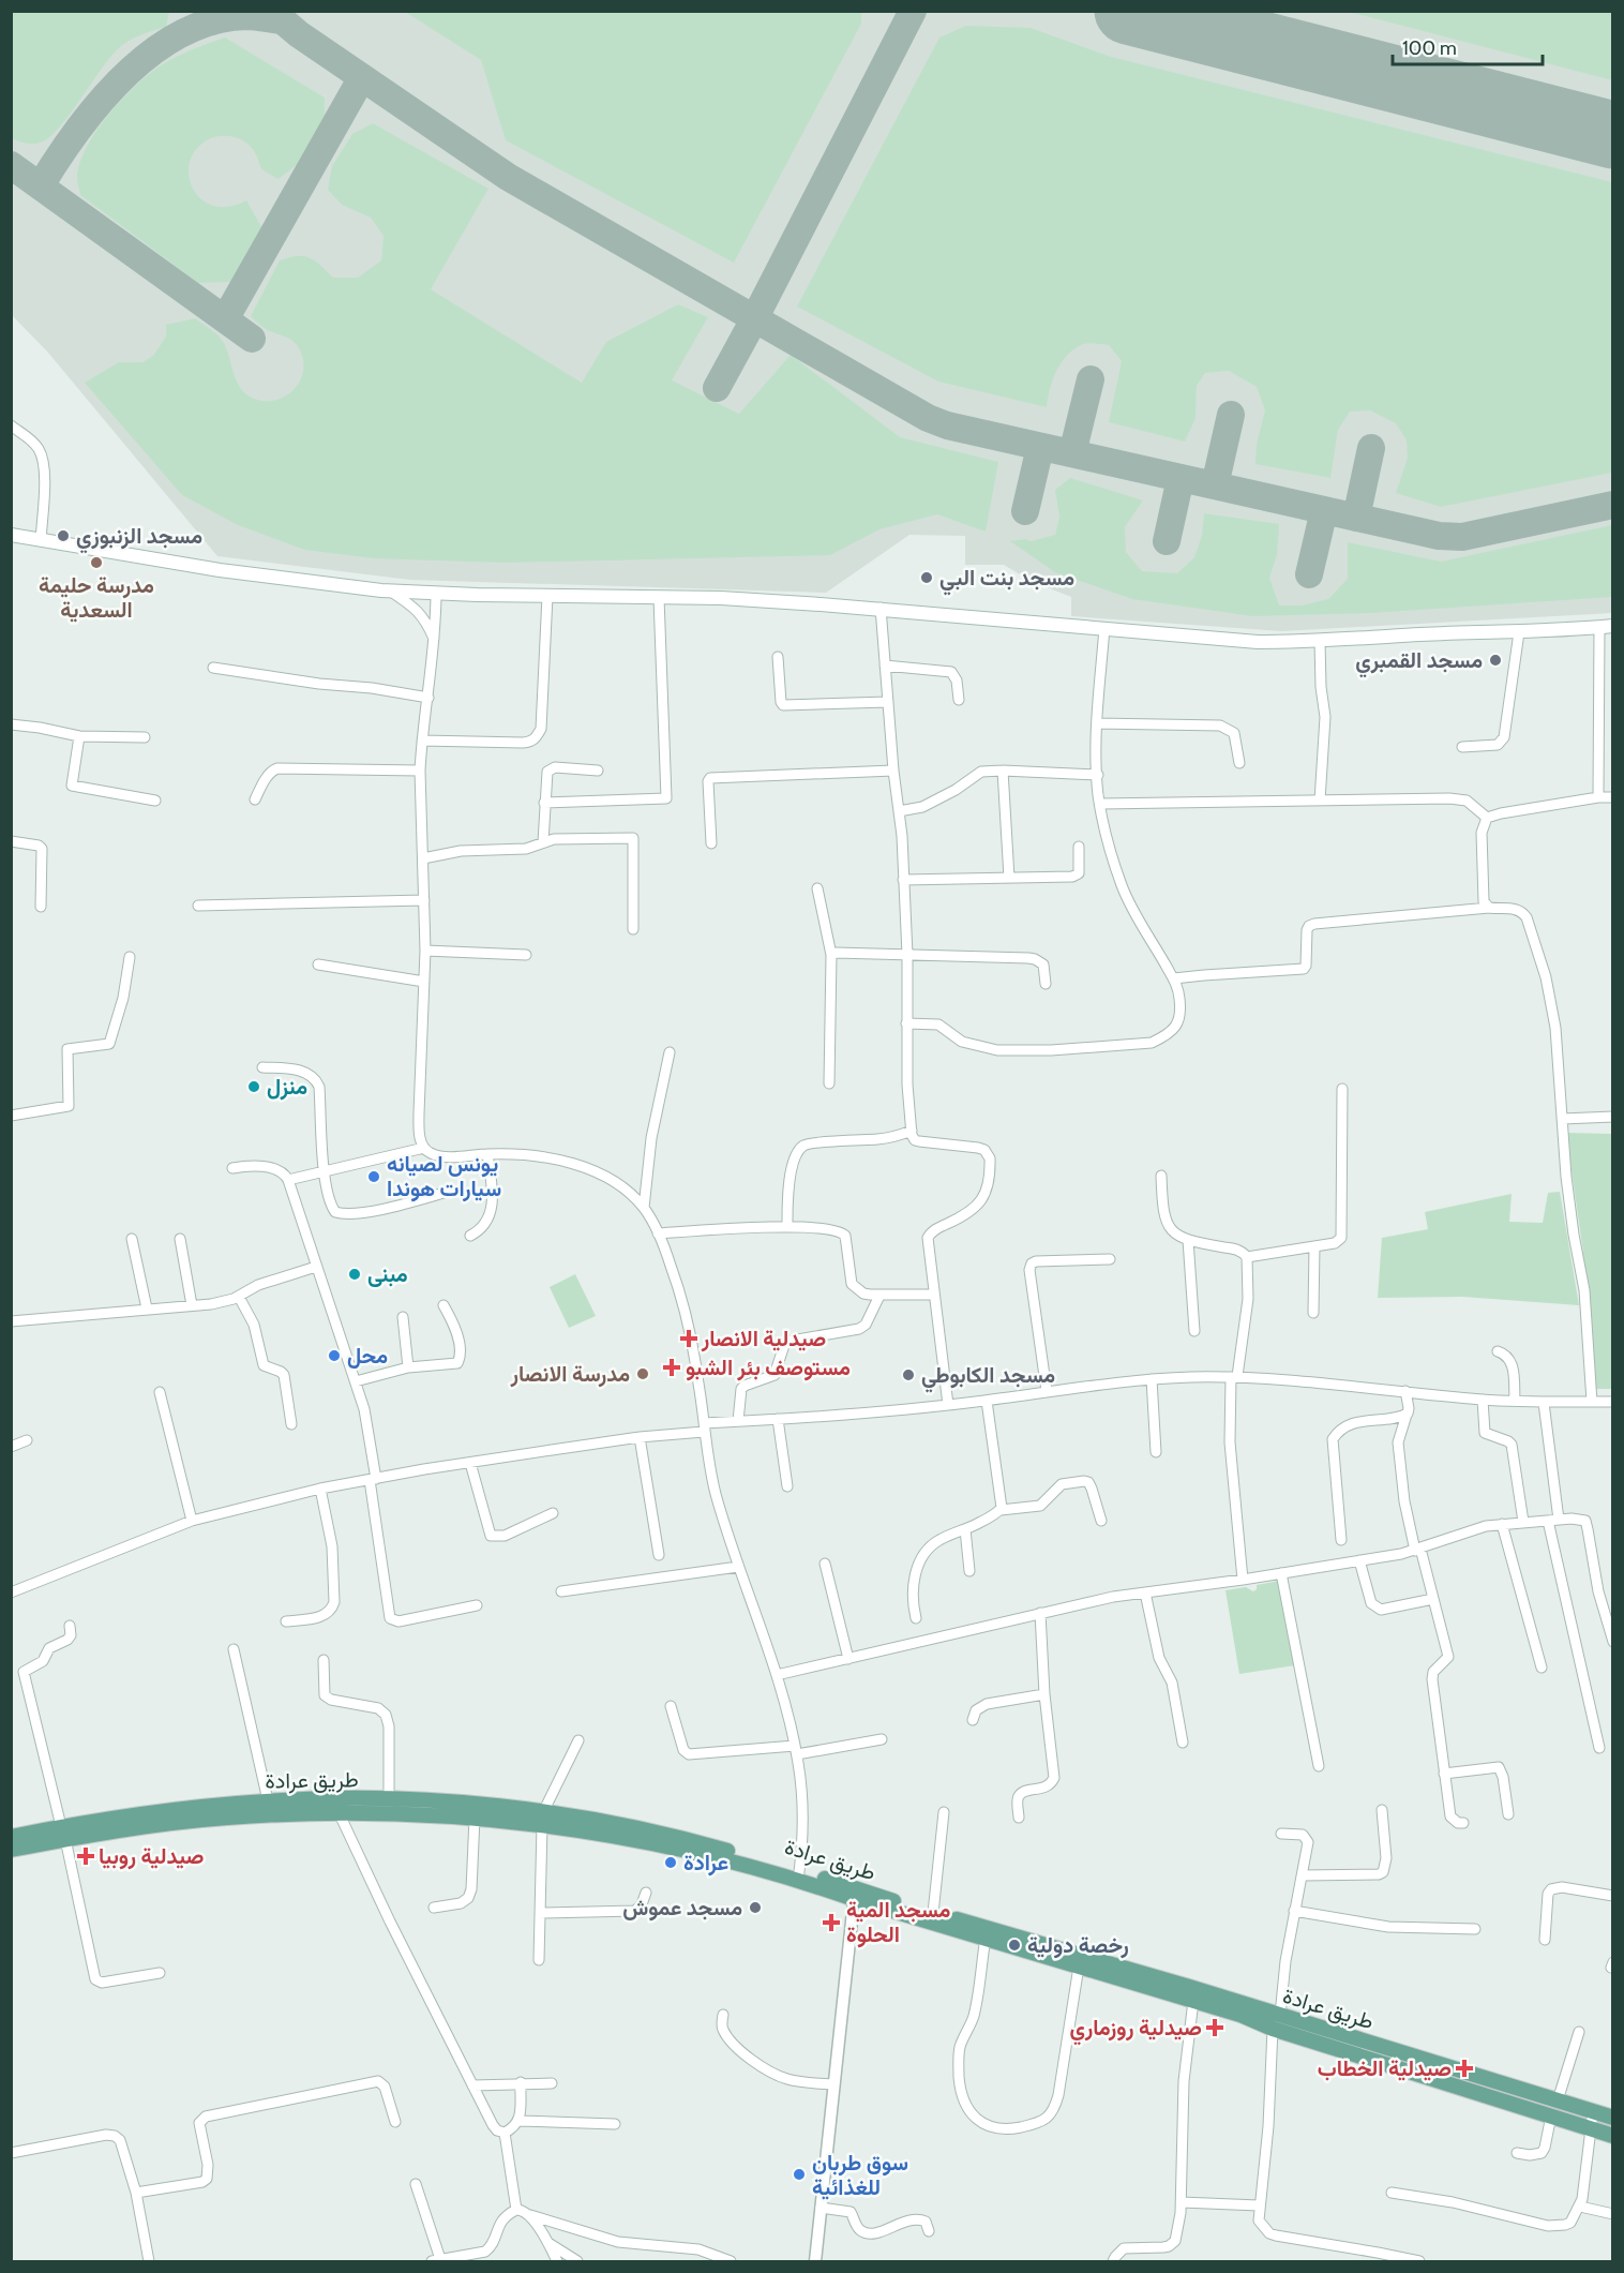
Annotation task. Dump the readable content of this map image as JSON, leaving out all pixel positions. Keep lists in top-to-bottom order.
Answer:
{
  "streets": {
    "main road": ["طريق عرادة"]
  },
  "places": {
    "other": [
      "مسجد الزنبوزي",
      "مدرسة حليمة السعدية",
      "مسجد بنت البي",
      "مسجد القمبري",
      "منزل",
      "يونس لصيانه سيارات هوندا",
      "مبنى",
      "محل",
      "مدرسة الانصار",
      "مسجد الكابوطي",
      "عرادة",
      "مسجد عموش",
      "رخصة دولية",
      "سوق طربان للغذائية"
    ],
    "health": [
      "صيدلية الانصار",
      "مستوصف بئر الشبو",
      "صيدلية روبيا",
      "مسجد المية الحلوة",
      "صيدلية روزماري",
      "صيدلية الخطاب"
    ]
  },
  "scale_bar": "100 m"
}
